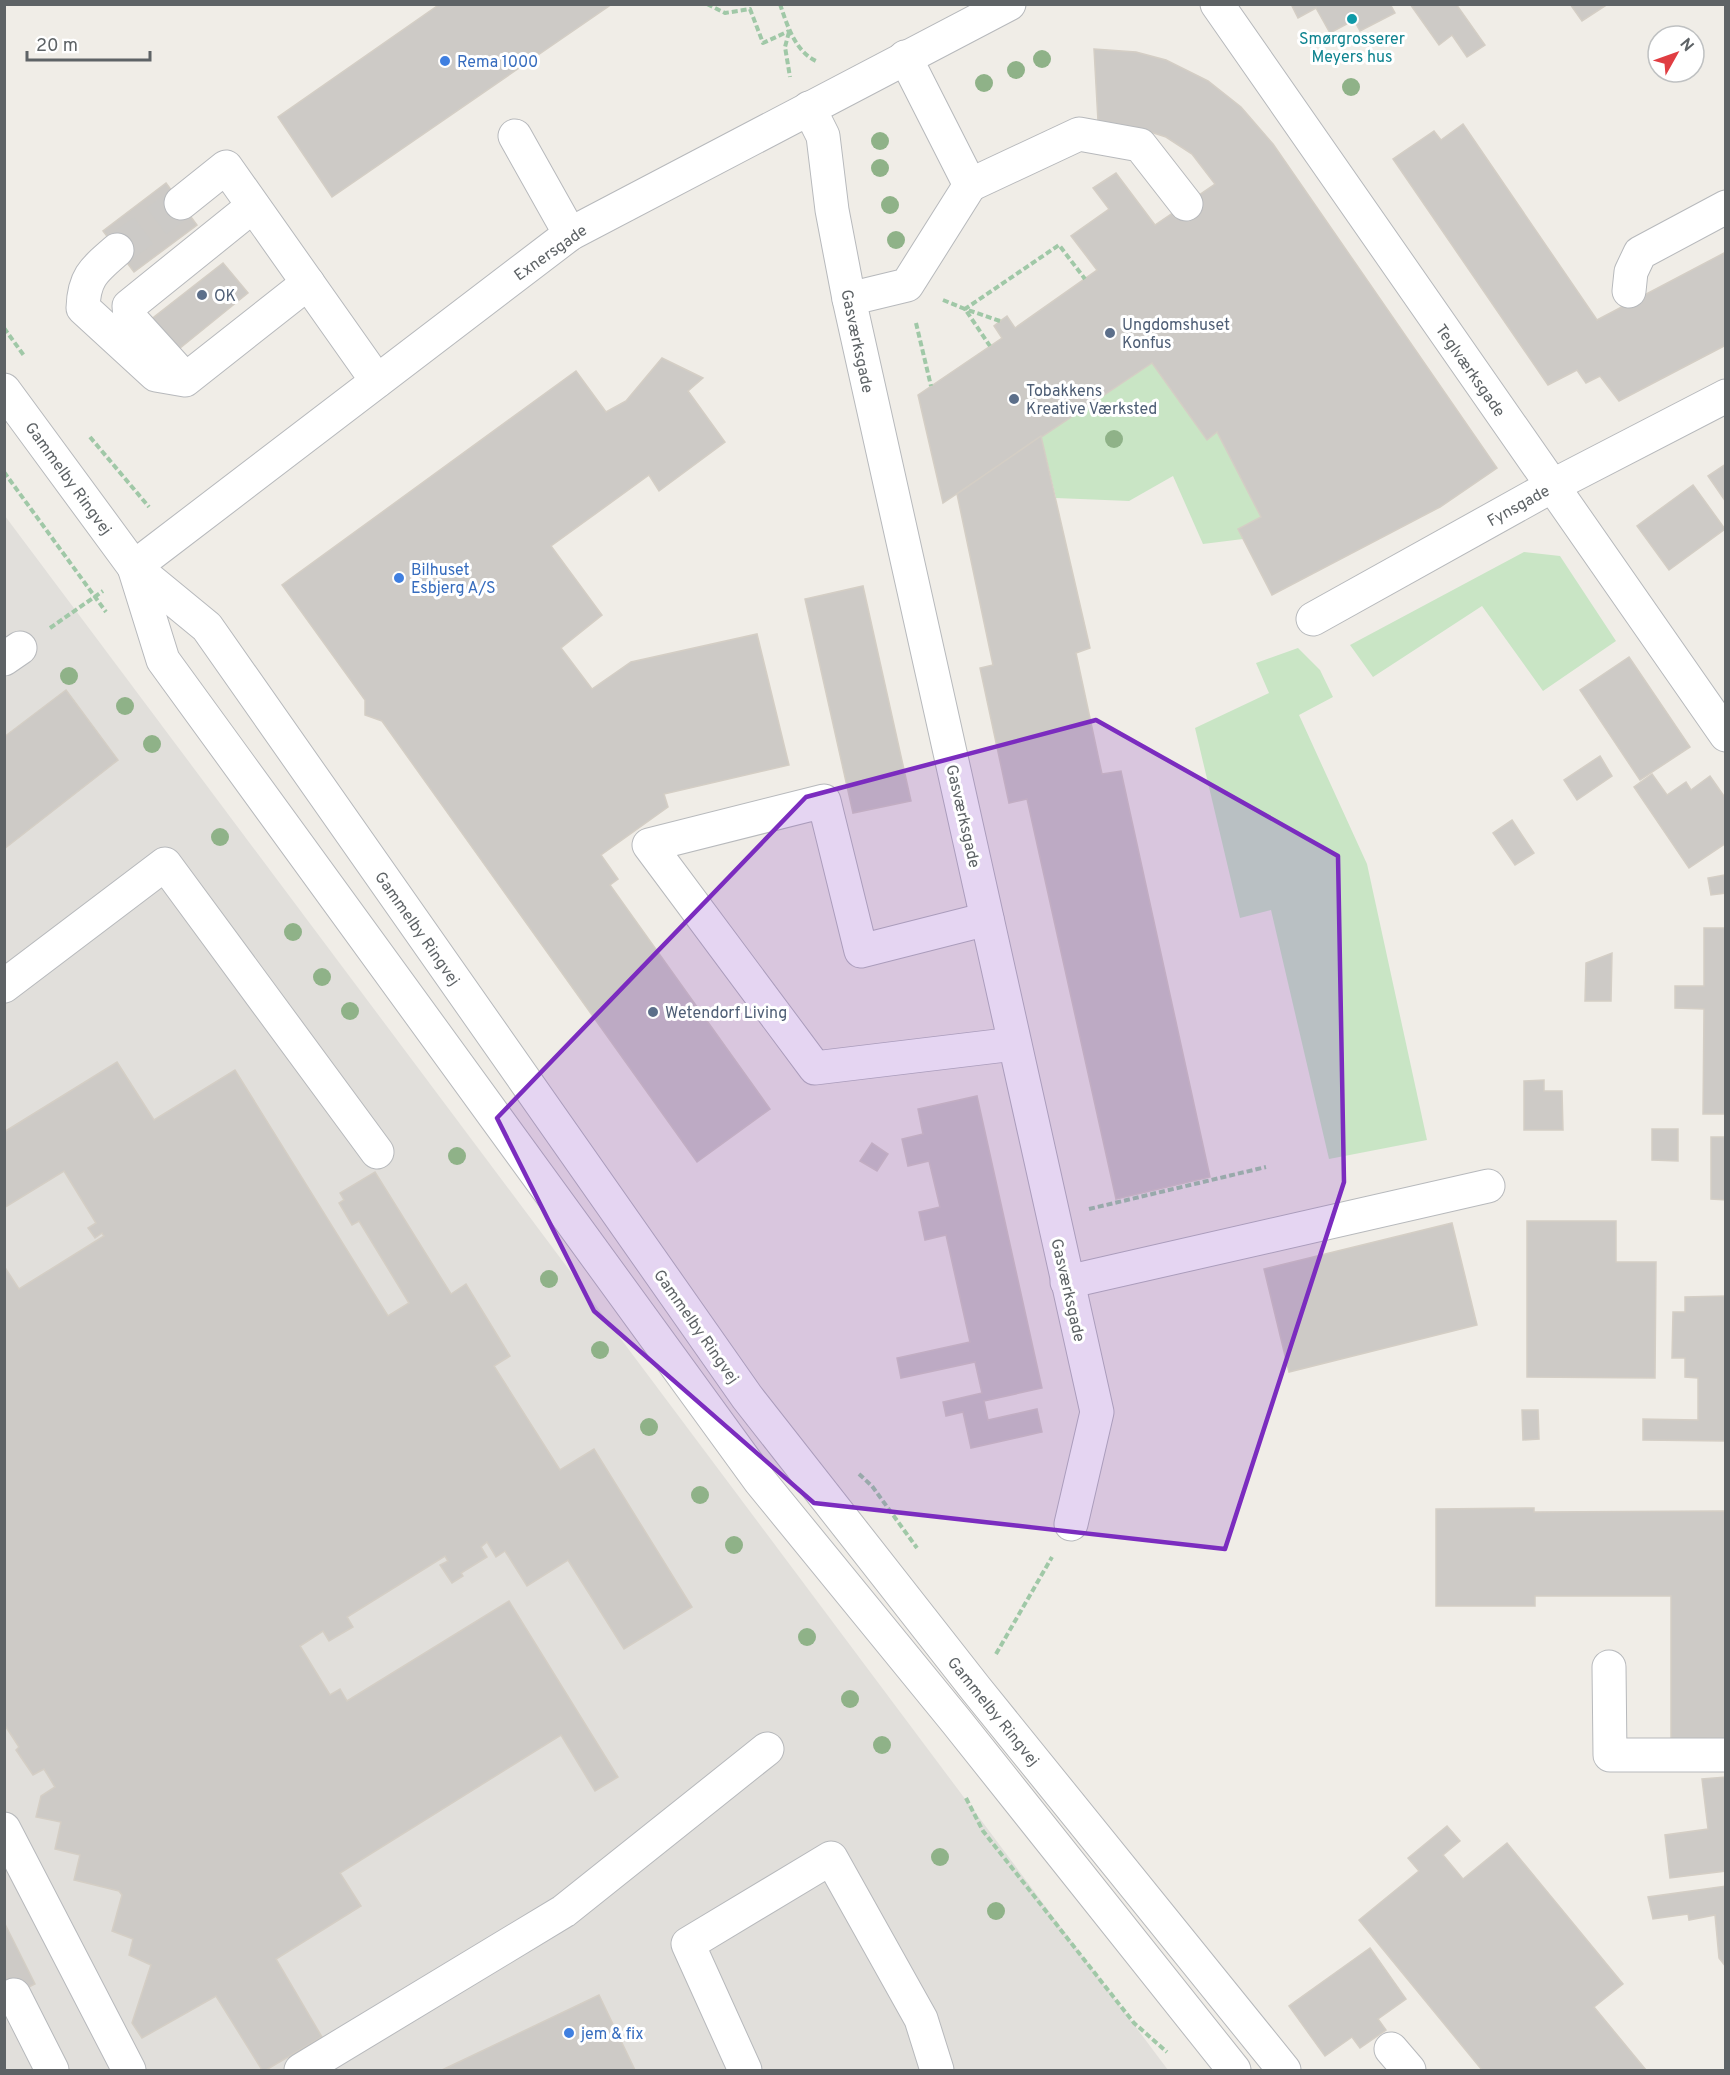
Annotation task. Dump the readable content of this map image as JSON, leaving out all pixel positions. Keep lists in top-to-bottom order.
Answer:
{
  "streets": {
    "street": [
      "Exnersgade",
      "Gasværksgade",
      "Teglværksgade",
      "Gammelby Ringvej",
      "Fynsgade"
    ]
  },
  "crossings": [
    ["Exnersgade", "Gasværksgade"],
    ["Exnersgade", "Gammelby Ringvej"],
    ["Teglværksgade", "Fynsgade"]
  ],
  "places": [
    "Smørgrosserer Meyers hus",
    "Rema 1000",
    "OK",
    "Ungdomshuset Konfus",
    "Tobakkens Kreative Værksted",
    "Bilhuset Esbjerg A/S",
    "Wetendorf Living",
    "jem & fix"
  ],
  "scale_bar": "20 m",
  "north": "top right"
}
